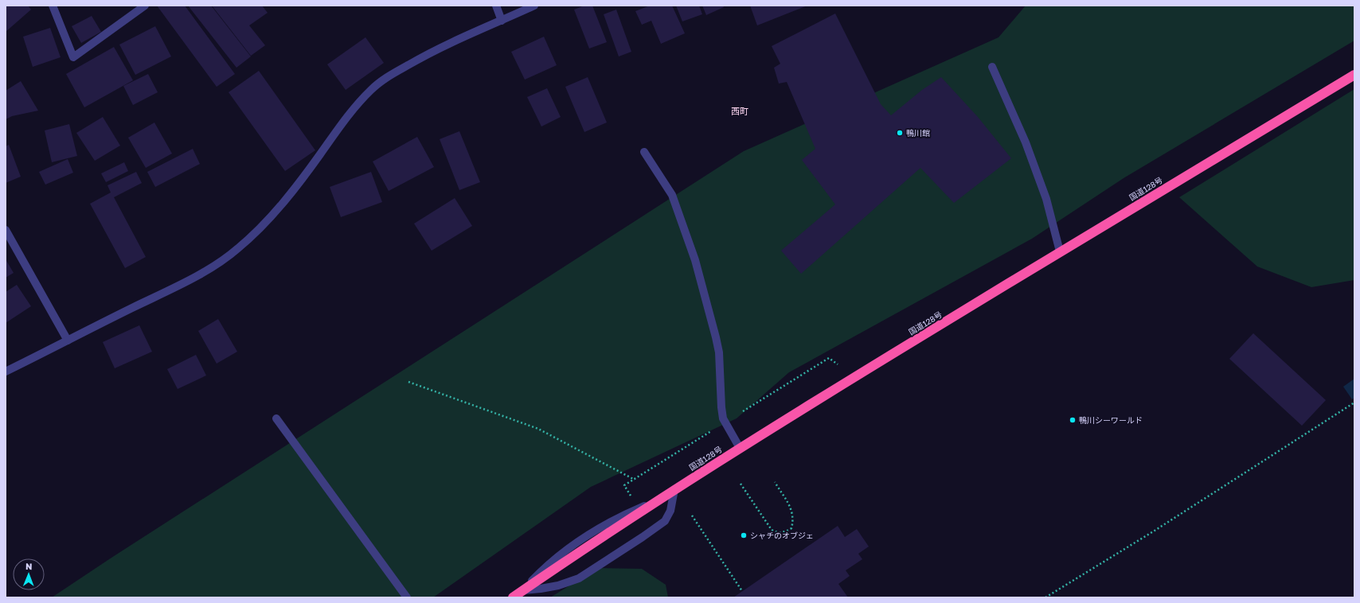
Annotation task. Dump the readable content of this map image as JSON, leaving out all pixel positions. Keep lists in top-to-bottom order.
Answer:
{
  "streets": {
    "highway": ["国道128号"]
  },
  "districts": ["西町"],
  "places": ["鴨川館", "鴨川シーワールド", "シャチのオブジェ"],
  "north": "top"
}
